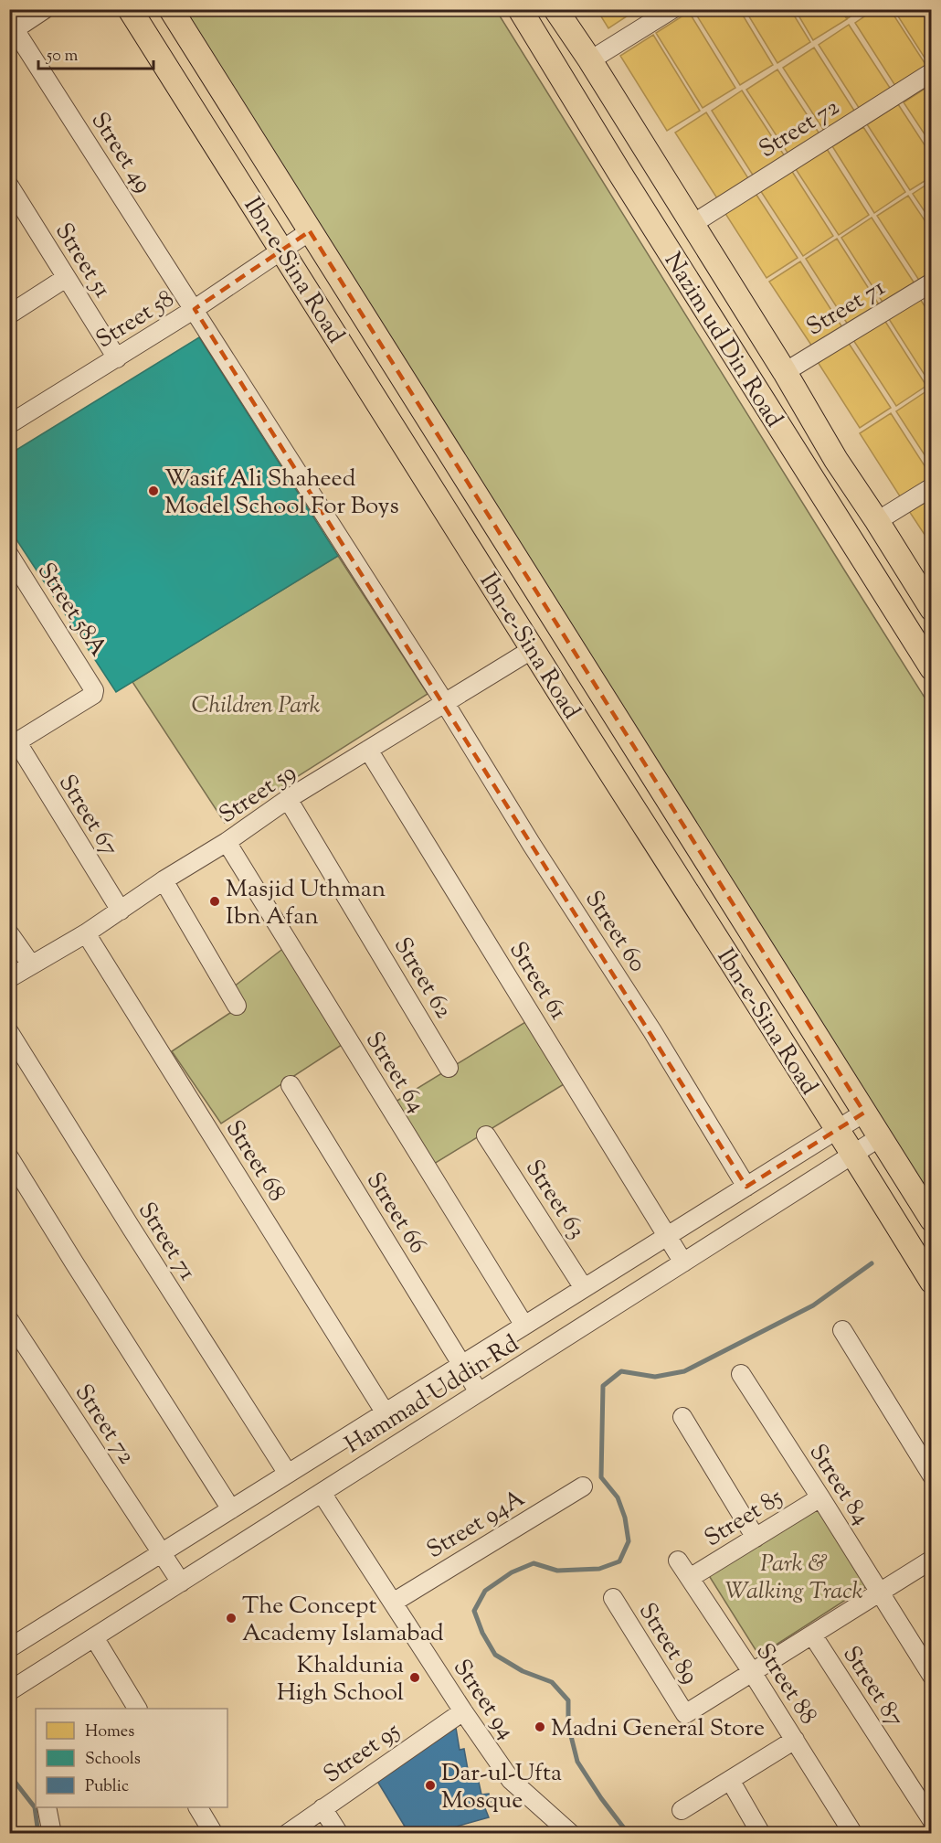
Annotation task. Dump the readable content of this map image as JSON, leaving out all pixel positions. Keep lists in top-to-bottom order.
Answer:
{
  "streets": {
    "main road": ["Ibn-e-Sina Road", "Nazim ud Din Road"],
    "street": [
      "Street 72",
      "Street 49",
      "Street 51",
      "Street 71",
      "Street 58",
      "Street 58A",
      "Street 59",
      "Street 67",
      "Street 60",
      "Street 62",
      "Street 61",
      "Street 64",
      "Street 68",
      "Street 63",
      "Street 66",
      "Hammad Uddin Rd",
      "Street 84",
      "Street 85",
      "Street 94A",
      "Street 89",
      "Street 88",
      "Street 87",
      "Street 94",
      "Street 95"
    ]
  },
  "crossings": [
    ["Street 72", "Nazim ud Din Road"],
    ["Street 72", "Hammad Uddin Rd"],
    ["Street 49", "Street 58"],
    ["Street 49", "Street 59"],
    ["Street 49", "Street 60"],
    ["Street 51", "Street 58"],
    ["Ibn-e-Sina Road", "Street 58"],
    ["Ibn-e-Sina Road", "Street 59"],
    ["Ibn-e-Sina Road", "Hammad Uddin Rd"],
    ["Street 71", "Nazim ud Din Road"],
    ["Street 71", "Hammad Uddin Rd"],
    ["Street 58A", "Street 67"],
    ["Street 59", "Street 67"],
    ["Street 59", "Street 60"],
    ["Street 59", "Street 62"],
    ["Street 59", "Street 61"],
    ["Street 59", "Street 64"],
    ["Street 59", "Street 68"],
    ["Street 60", "Hammad Uddin Rd"],
    ["Street 61", "Hammad Uddin Rd"],
    ["Street 64", "Hammad Uddin Rd"],
    ["Street 68", "Hammad Uddin Rd"],
    ["Street 63", "Hammad Uddin Rd"],
    ["Street 66", "Hammad Uddin Rd"],
    ["Hammad Uddin Rd", "Street 94"],
    ["Street 84", "Street 85"],
    ["Street 85", "Street 88"],
    ["Street 94A", "Street 94"],
    ["Street 89", "Street 88"],
    ["Street 94", "Street 95"]
  ],
  "parks": ["Children Park", "Park & Walking Track"],
  "places": [
    "Wasif Ali Shaheed Model School For Boys",
    "Masjid Uthman Ibn Afan",
    "The Concept Academy Islamabad",
    "Khaldunia High School",
    "Madni General Store",
    "Dar-ul-Ufta Mosque"
  ],
  "legend": ["Homes", "Schools", "Public"],
  "scale_bar": "50 m"
}
